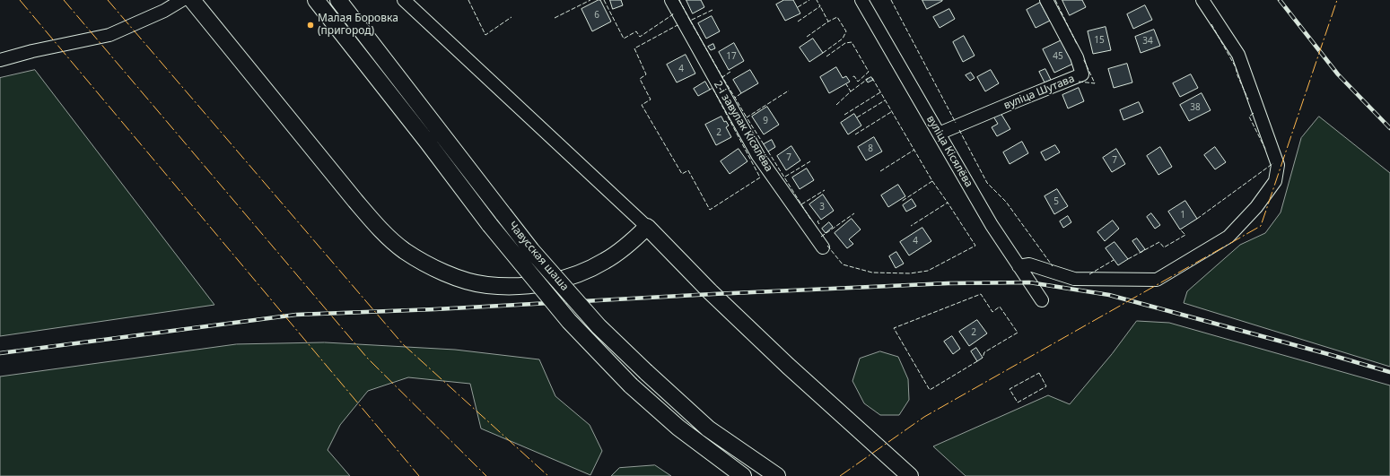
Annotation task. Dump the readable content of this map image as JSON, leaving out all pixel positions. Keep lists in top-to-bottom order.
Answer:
{
  "streets": {
    "main road": ["Чавусская шаша"],
    "street": ["вуліца Шутава", "2-і завулак Кісялёва", "вуліца Кісялёва"]
  },
  "crossings": [
    ["вуліца Шутава", "вуліца Кісялёва"]
  ],
  "places": ["Малая Боровка (пригород)"],
  "house_numbers": [
    "6",
    "15",
    "34",
    "17",
    "45",
    "4",
    "38",
    "9",
    "2",
    "8",
    "7",
    "7",
    "5",
    "3",
    "1",
    "4",
    "2"
  ]
}
